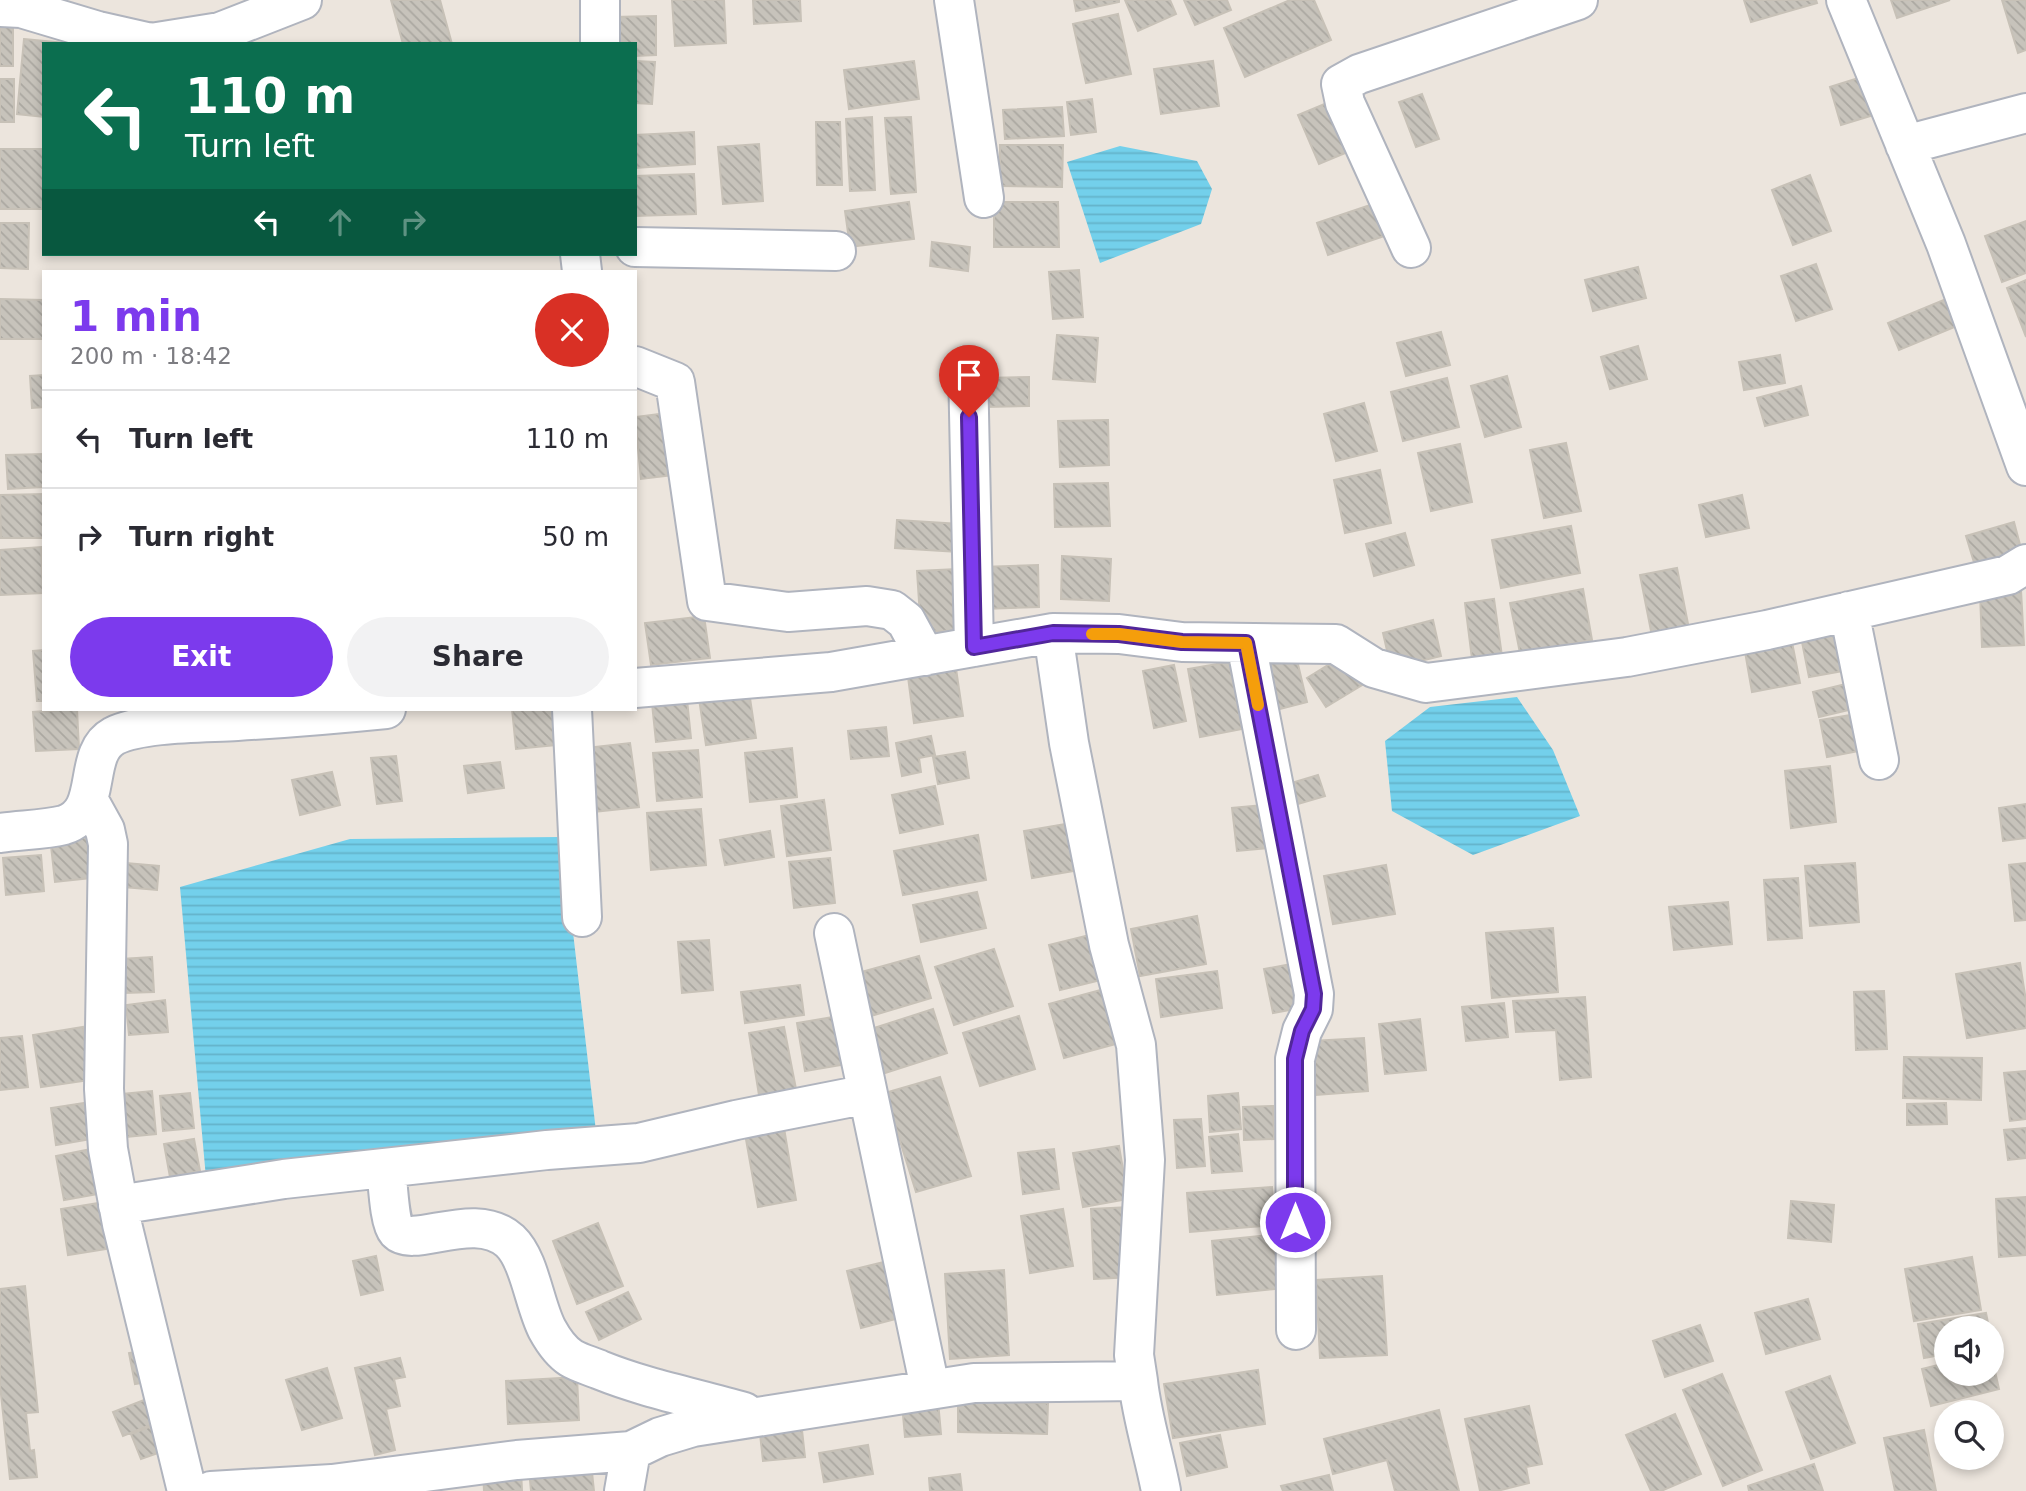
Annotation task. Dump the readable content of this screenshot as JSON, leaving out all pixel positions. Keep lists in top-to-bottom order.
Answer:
{
  "page": {
    "turn": ["110 m", "Turn left"],
    "heading": ["1 min", "200 m · 18:42"],
    "list": [
      {
        "name": "Turn left",
        "value": "110 m"
      },
      {
        "name": "Turn right",
        "value": "50 m"
      }
    ],
    "buttons": ["Exit", "Share"]
  }
}
